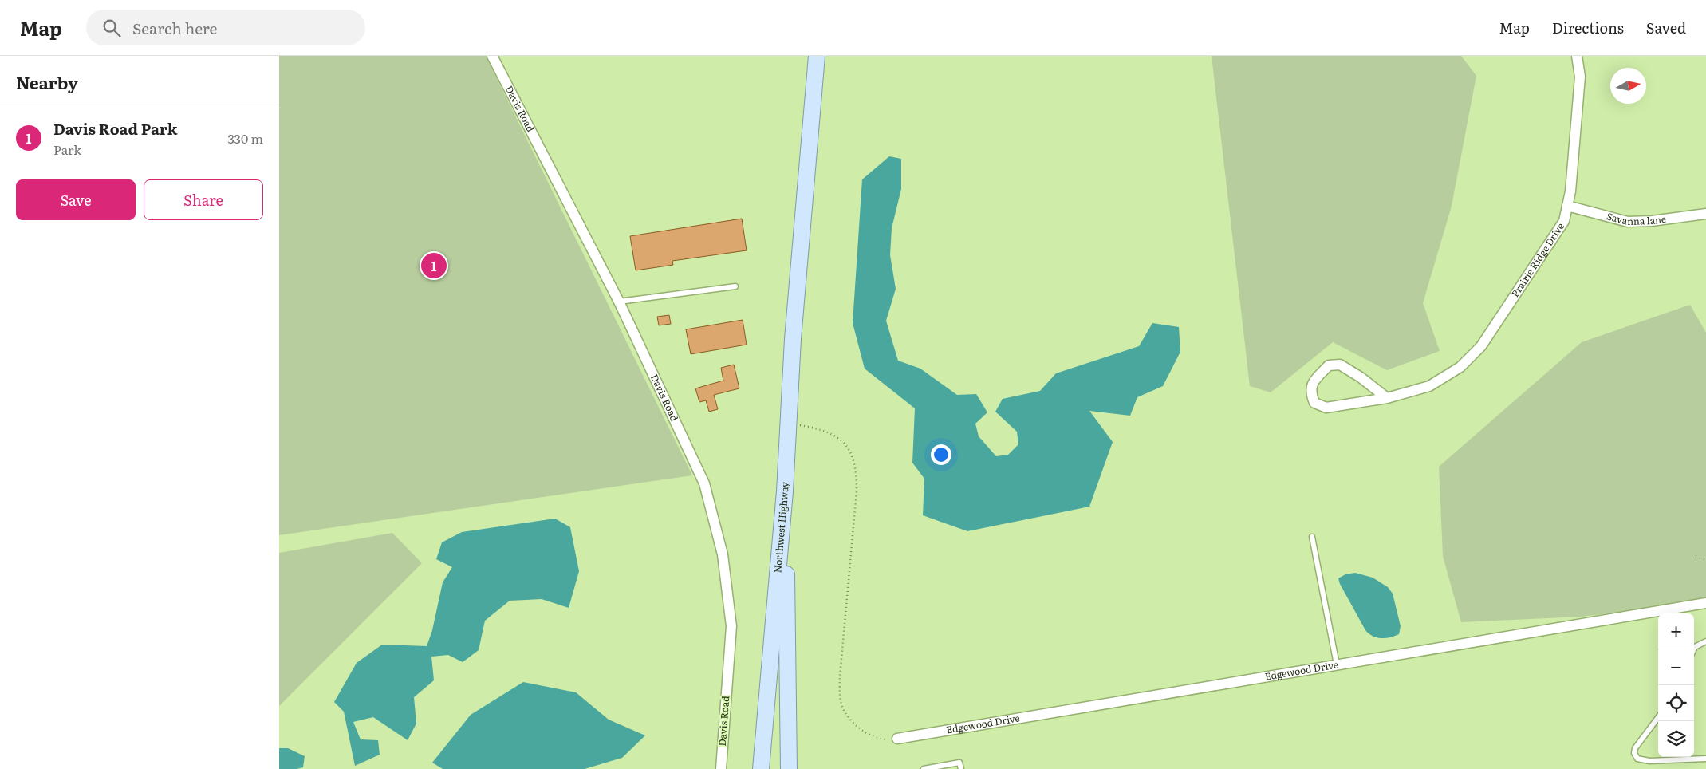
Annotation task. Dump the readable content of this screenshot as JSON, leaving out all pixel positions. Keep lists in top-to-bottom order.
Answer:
{
  "streets": {
    "main road": ["Northwest Highway"],
    "street": [
      "Davis Road",
      "Savanna lane",
      "Prairie Ridge Drive",
      "Edgewood Drive"
    ]
  },
  "crossings": [
    ["Savanna lane", "Prairie Ridge Drive"]
  ],
  "north": "right",
  "page": {
    "header": "Map",
    "search": "Search here",
    "nav": ["Map", "Directions", "Saved"],
    "heading": "Nearby",
    "list": [
      {
        "mark": "1",
        "name": "Davis Road Park",
        "note": "Park",
        "value": "330 m"
      }
    ],
    "buttons": ["Save", "Share"],
    "pins": "1",
    "map_buttons": ["+", "−"]
  }
}
